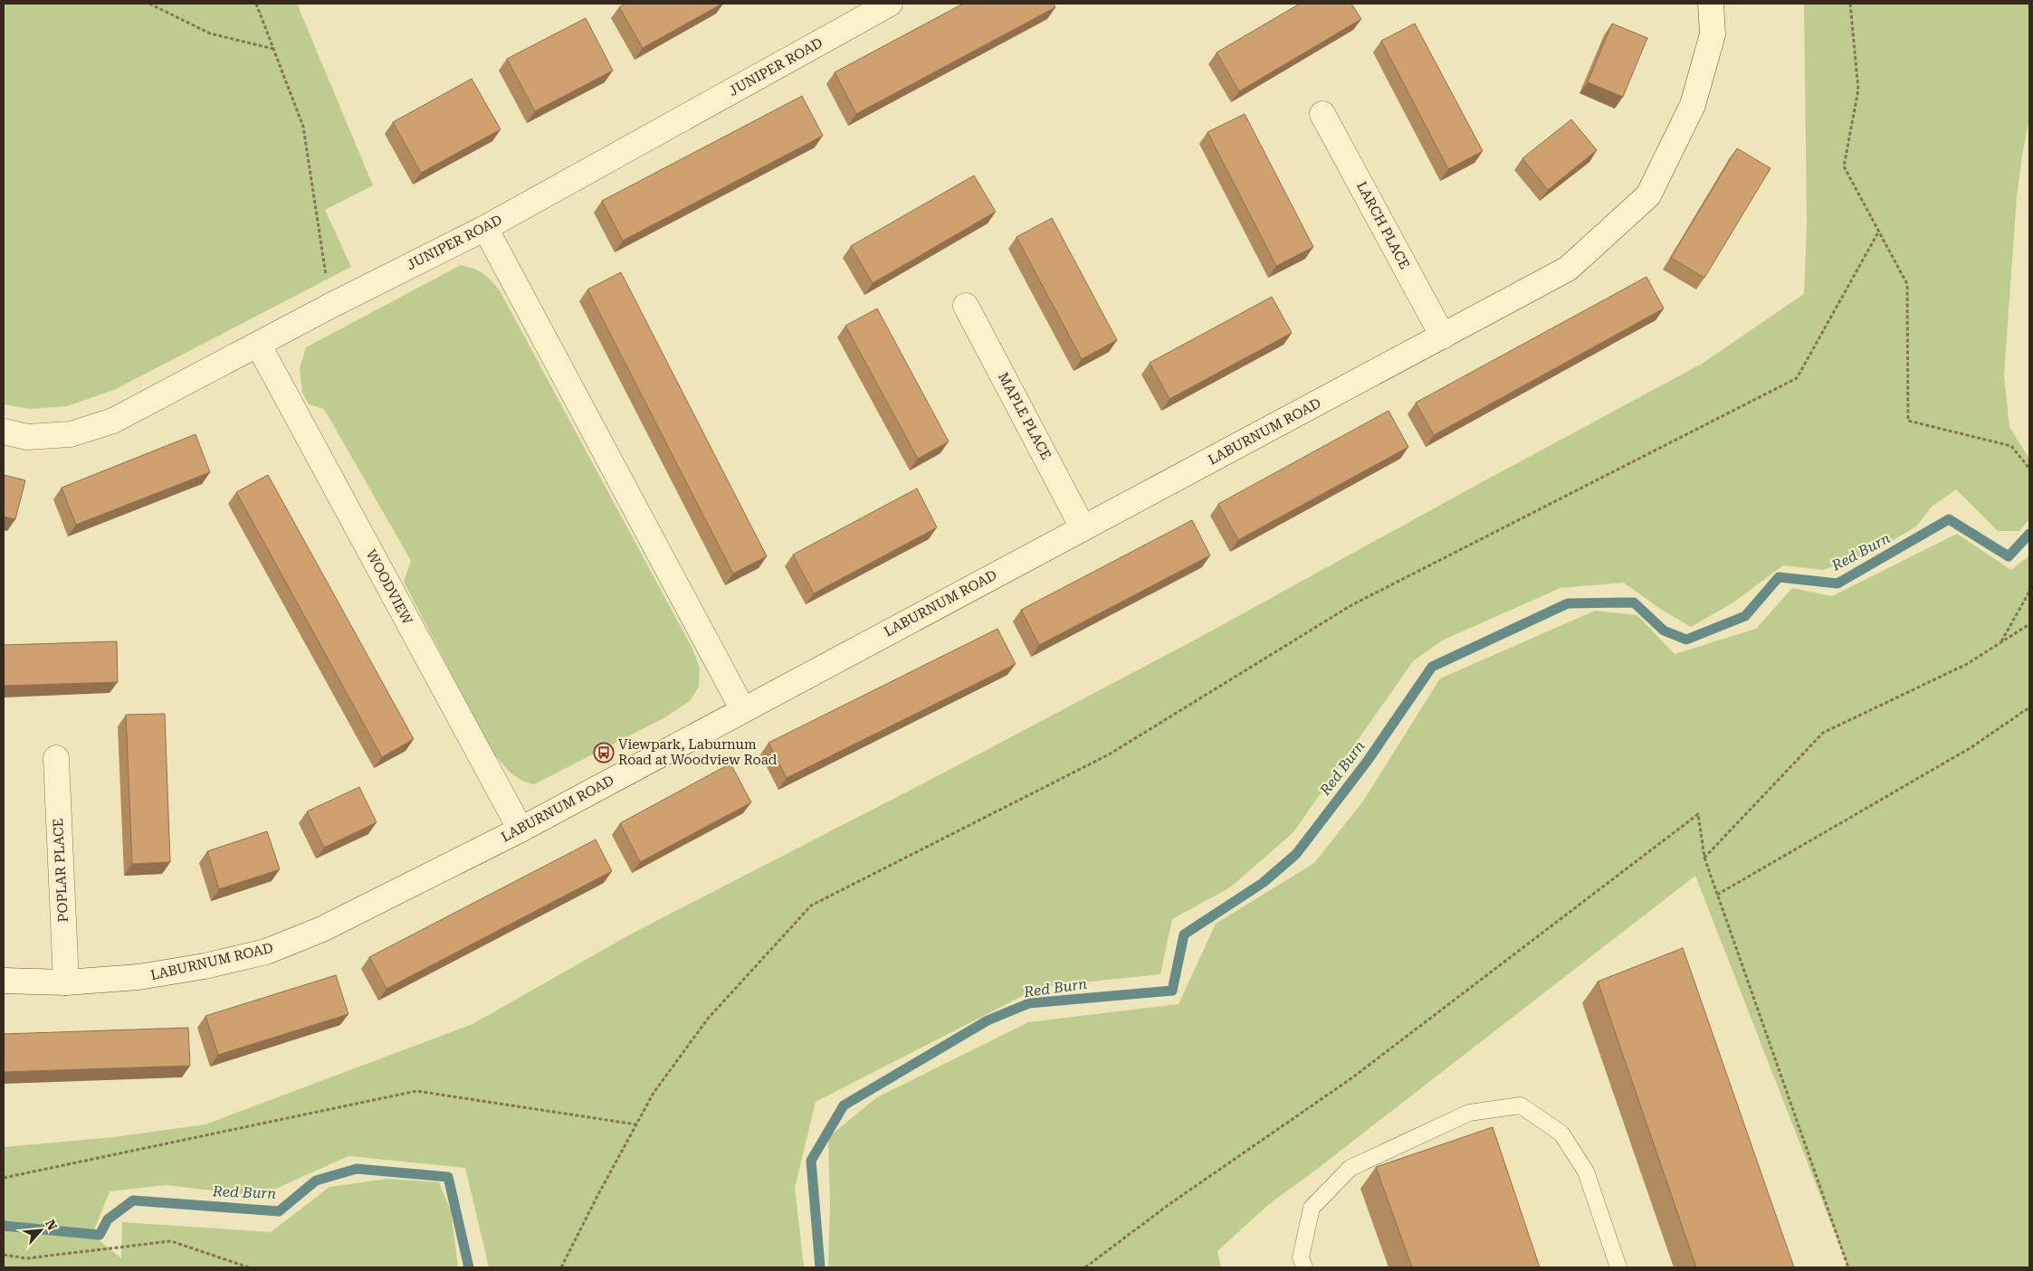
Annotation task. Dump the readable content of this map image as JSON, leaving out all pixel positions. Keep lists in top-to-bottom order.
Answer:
{
  "streets": {
    "street": [
      "JUNIPER ROAD",
      "LARCH PLACE",
      "MAPLE PLACE",
      "LABURNUM ROAD",
      "WOODVIEW",
      "POPLAR PLACE"
    ]
  },
  "crossings": [
    ["JUNIPER ROAD", "WOODVIEW"],
    ["LARCH PLACE", "LABURNUM ROAD"],
    ["MAPLE PLACE", "LABURNUM ROAD"],
    ["LABURNUM ROAD", "WOODVIEW"],
    ["LABURNUM ROAD", "POPLAR PLACE"]
  ],
  "water": ["Red Burn"],
  "places": {
    "bus stop": ["Viewpark, Laburnum Road at Woodview Road"]
  },
  "north": "top right"
}
